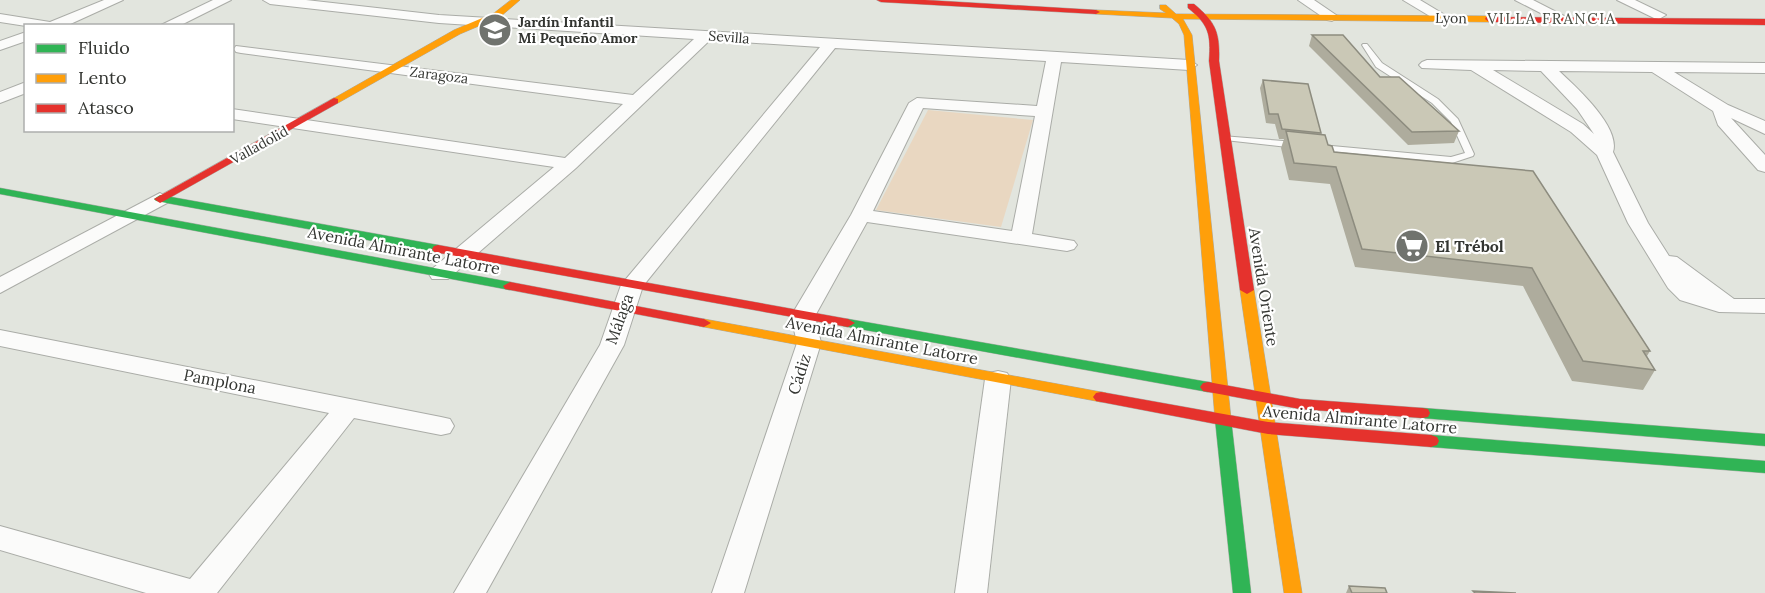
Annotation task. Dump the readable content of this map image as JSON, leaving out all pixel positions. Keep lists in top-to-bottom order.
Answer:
{
  "streets": {
    "main road": [
      "Lyon",
      "Valladolid",
      "Avenida Almirante Latorre",
      "Avenida Oriente"
    ],
    "street": [
      "Sevilla",
      "Zaragoza",
      "Málaga",
      "Cádiz",
      "Pamplona"
    ]
  },
  "crossings": [
    ["Lyon", "Avenida Oriente"],
    ["Sevilla", "Valladolid"],
    ["Sevilla", "Málaga"],
    ["Zaragoza", "Valladolid"],
    ["Valladolid", "Avenida Almirante Latorre"],
    ["Avenida Almirante Latorre", "Avenida Oriente"],
    ["Avenida Almirante Latorre", "Málaga"],
    ["Avenida Almirante Latorre", "Cádiz"]
  ],
  "districts": ["VILLA FRANCIA"],
  "places": {
    "school or university": ["Jardín Infantil Mi Pequeño Amor"],
    "supermarket": ["El Trébol"]
  },
  "legend": ["Fluido", "Lento", "Atasco"]
}
